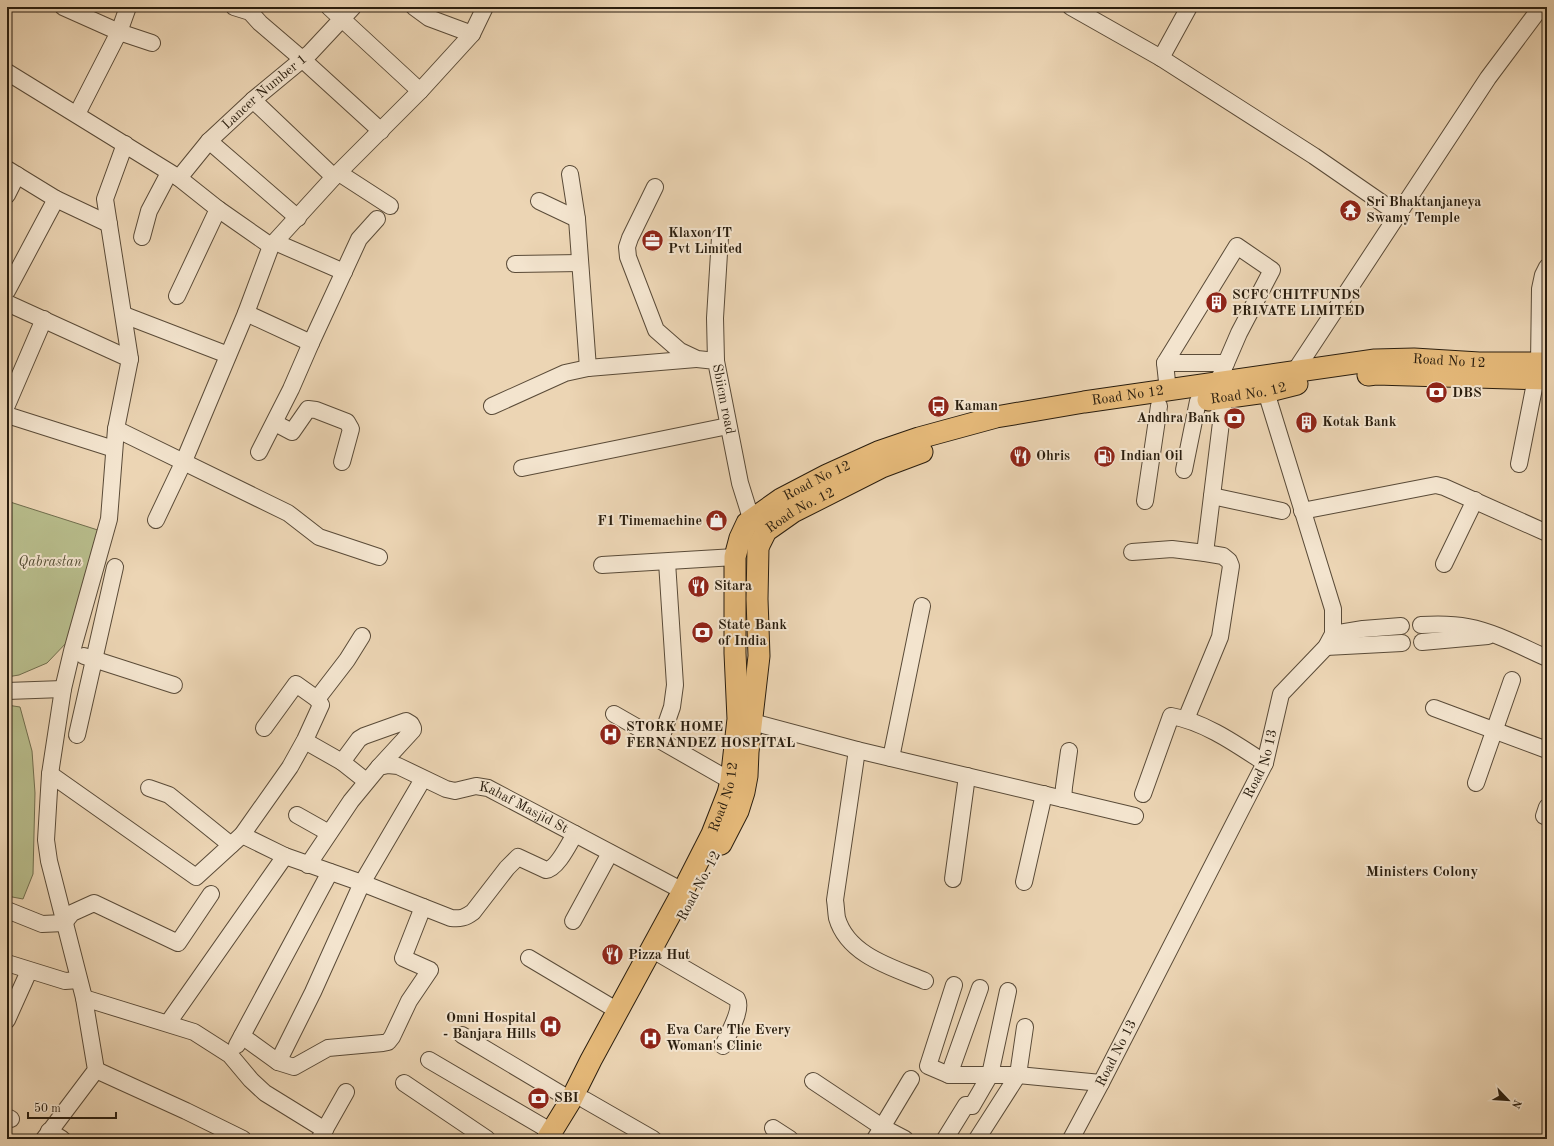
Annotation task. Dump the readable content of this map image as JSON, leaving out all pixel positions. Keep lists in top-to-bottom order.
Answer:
{
  "streets": {
    "main road": ["Road No 12", "Road No. 12"],
    "street": [
      "Lancer Number 1",
      "Sbiicm road",
      "Road No 13",
      "Kahaf Masjid St"
    ]
  },
  "crossings": [
    ["Road No 12", "Road No. 12"],
    ["Road No 12", "Sbiicm road"],
    ["Road No 12", "Kahaf Masjid St"],
    ["Road No. 12", "Sbiicm road"]
  ],
  "districts": ["Ministers Colony"],
  "parks": ["Qabrastan"],
  "places": {
    "temple": ["Sri Bhaktanjaneya Swamy Temple"],
    "office": ["Klaxon IT Pvt Limited"],
    "building": ["SCFC CHITFUNDS PRIVATE LIMITED", "Kotak Bank"],
    "bank": [
      "DBS",
      "Andhra Bank",
      "State Bank of India",
      "SBI"
    ],
    "bus stop": ["Kaman"],
    "restaurant": ["Ohris", "Sitara", "Pizza Hut"],
    "fuel station": ["Indian Oil"],
    "shop": ["F1 Timemachine"],
    "hospital": ["STORK HOME FERNANDEZ HOSPITAL", "Omni Hospital - Banjara Hills", "Eva Care The Every Woman's Clinic"]
  },
  "scale_bar": "50 m",
  "north": "bottom right"
}
